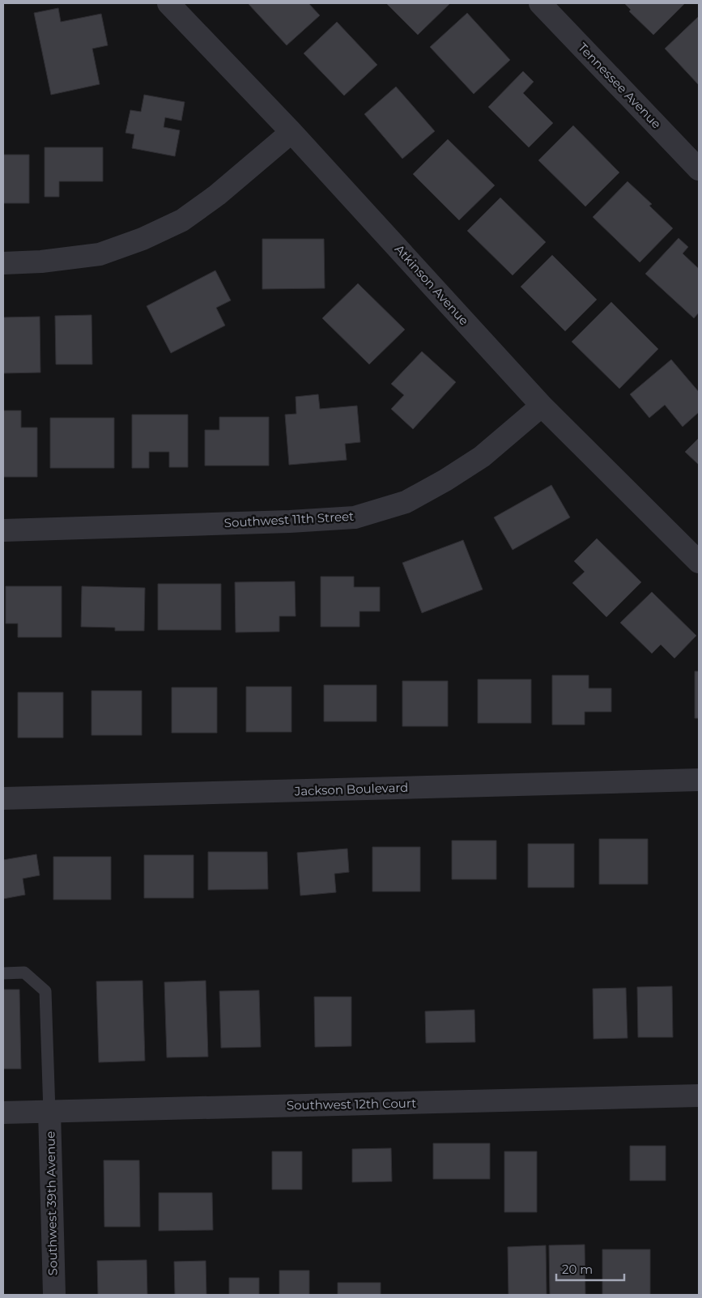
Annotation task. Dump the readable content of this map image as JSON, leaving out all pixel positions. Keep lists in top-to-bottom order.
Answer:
{
  "streets": {
    "street": [
      "Tennessee Avenue",
      "Atkinson Avenue",
      "Southwest 11th Street",
      "Jackson Boulevard",
      "Southwest 12th Court",
      "Southwest 39th Avenue"
    ]
  },
  "crossings": [
    ["Atkinson Avenue", "Southwest 11th Street"],
    ["Southwest 12th Court", "Southwest 39th Avenue"]
  ],
  "scale_bar": "20 m"
}
